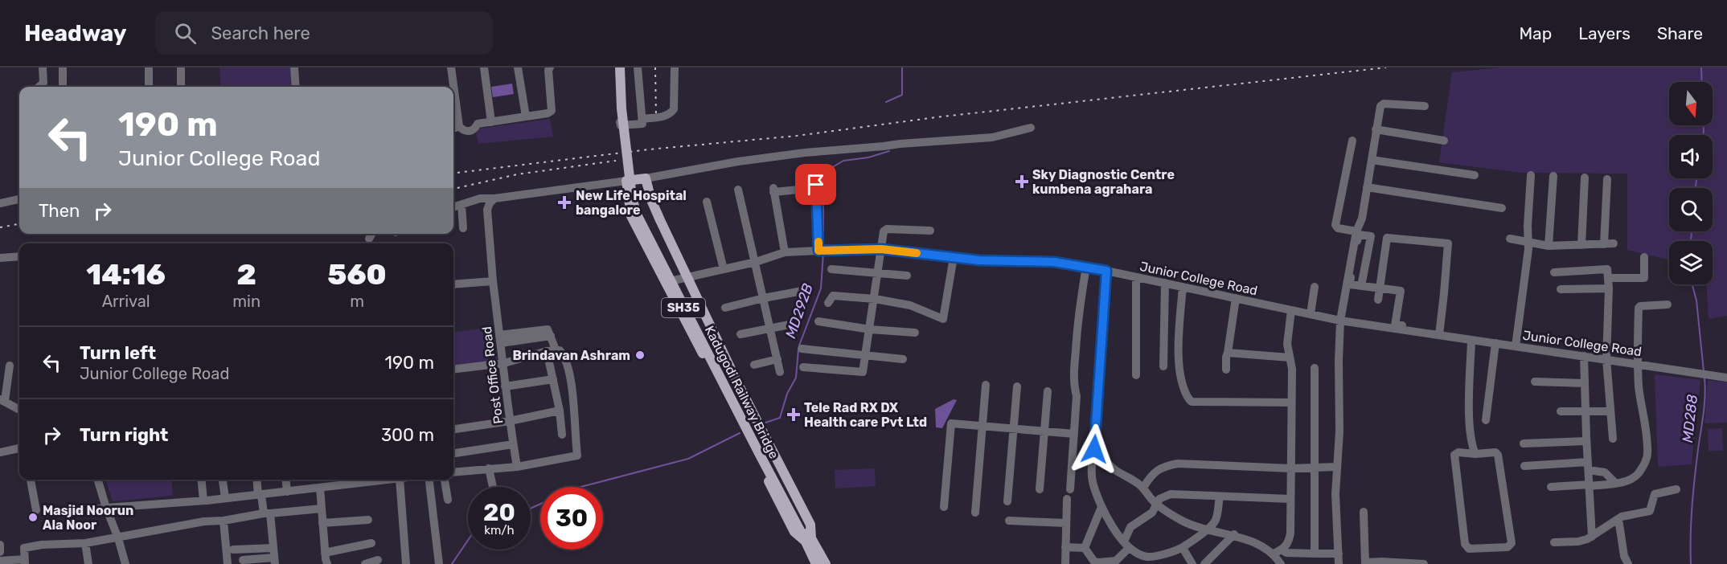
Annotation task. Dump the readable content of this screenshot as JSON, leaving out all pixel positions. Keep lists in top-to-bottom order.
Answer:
{
  "streets": {
    "main road": ["SH35", "Kadugodi Railway Bridge"],
    "street": ["Junior College Road", "Post Office Road"]
  },
  "crossings": [
    ["SH35", "Kadugodi Railway Bridge"]
  ],
  "water": ["MD292B", "MD288"],
  "places": {
    "health": ["Sky Diagnostic Centre kumbena agrahara", "New Life Hospital bangalore", "Tele Rad RX DX Health care Pvt Ltd"],
    "other": ["Brindavan Ashram", "Masjid Noorun Ala Noor"]
  },
  "north": "bottom",
  "page": {
    "header": "Headway",
    "search": "Search here",
    "nav": ["Map", "Layers", "Share"],
    "turn": ["190 m", "Junior College Road"],
    "then": "Then",
    "eta": [
      "14:16",
      "Arrival",
      "2",
      "min",
      "560",
      "m"
    ],
    "list": [
      {
        "name": "Turn left",
        "note": "Junior College Road",
        "value": "190 m"
      },
      {
        "name": "Turn right",
        "value": "300 m"
      }
    ],
    "speed": "20 km/h",
    "limit": "30"
  }
}
